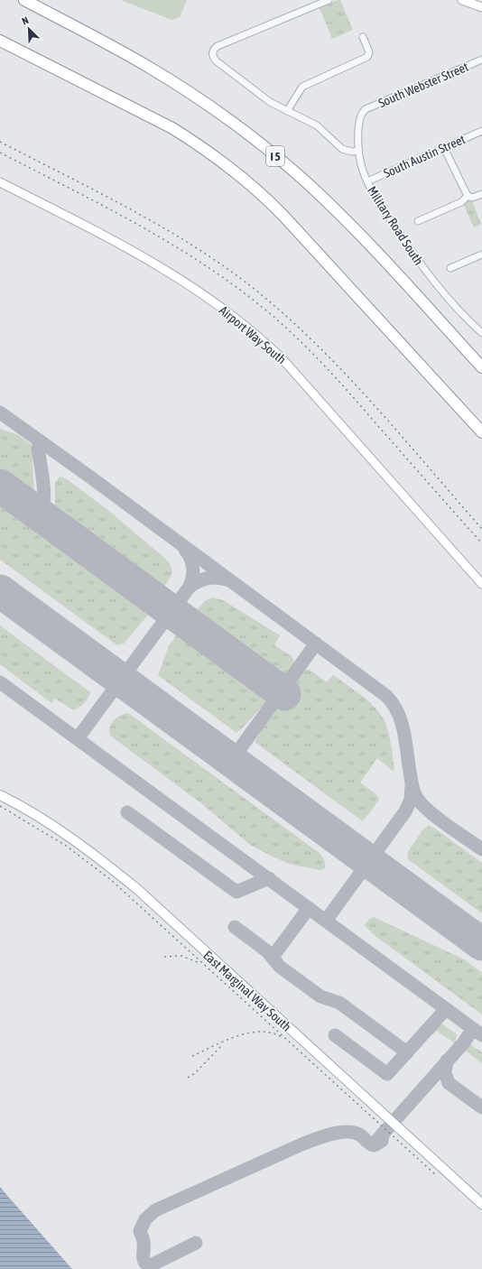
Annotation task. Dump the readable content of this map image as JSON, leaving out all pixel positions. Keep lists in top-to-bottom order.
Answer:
{
  "streets": {
    "highway": ["I 5"],
    "main road": ["Airport Way South", "East Marginal Way South"],
    "street": ["South Webster Street", "South Austin Street", "Military Road South"]
  },
  "crossings": [
    ["South Webster Street", "Military Road South"],
    ["South Austin Street", "Military Road South"]
  ],
  "north": "top left"
}
